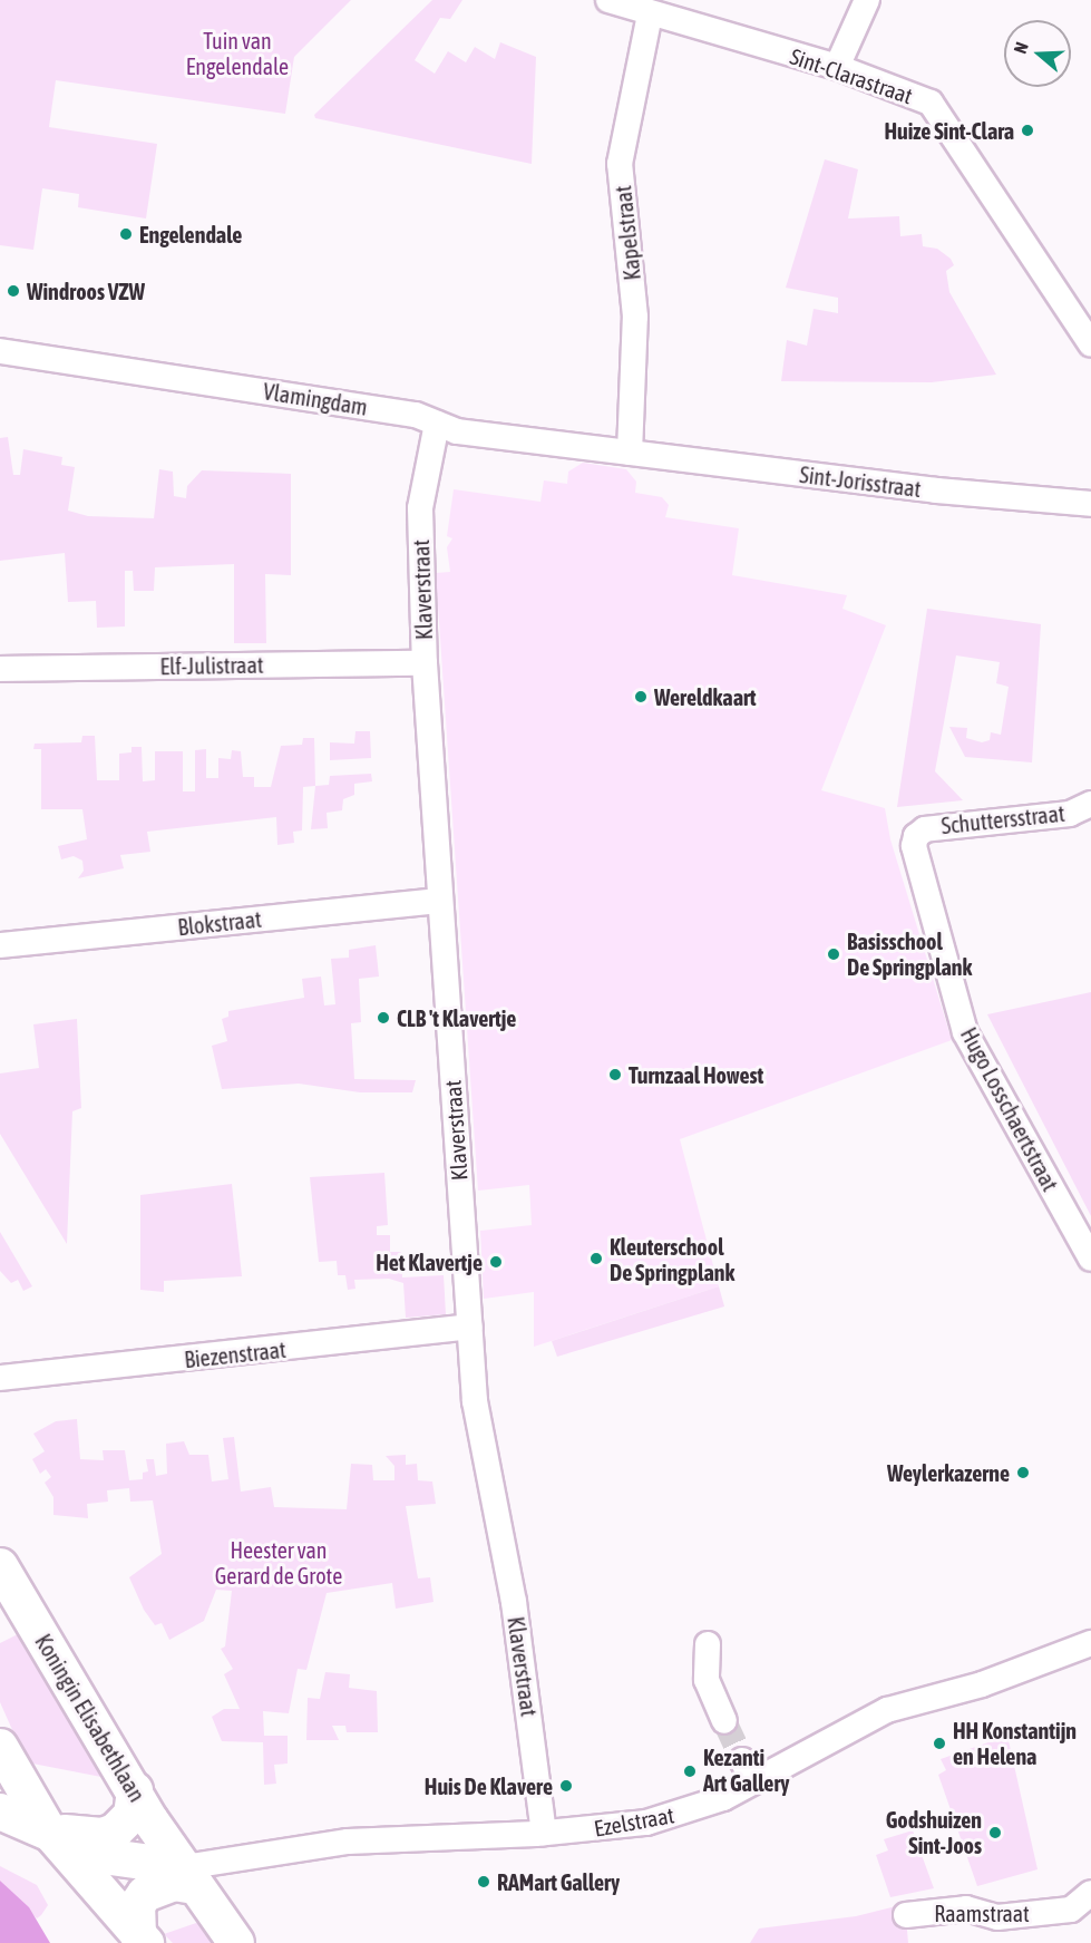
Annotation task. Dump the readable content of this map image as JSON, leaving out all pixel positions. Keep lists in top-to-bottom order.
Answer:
{
  "streets": {
    "main road": ["Koningin Elisabethlaan"],
    "street": [
      "Sint-Clarastraat",
      "Kapelstraat",
      "Vlamingdam",
      "Sint-Jorisstraat",
      "Klaverstraat",
      "Elf-Julistraat",
      "Schuttersstraat",
      "Blokstraat",
      "Hugo Losschaertstraat",
      "Biezenstraat",
      "Ezelstraat",
      "Raamstraat"
    ]
  },
  "crossings": [
    ["Sint-Clarastraat", "Kapelstraat"],
    ["Kapelstraat", "Vlamingdam"],
    ["Kapelstraat", "Sint-Jorisstraat"],
    ["Vlamingdam", "Sint-Jorisstraat"],
    ["Vlamingdam", "Klaverstraat"],
    ["Klaverstraat", "Elf-Julistraat"],
    ["Klaverstraat", "Blokstraat"],
    ["Klaverstraat", "Biezenstraat"],
    ["Klaverstraat", "Ezelstraat"],
    ["Schuttersstraat", "Hugo Losschaertstraat"],
    ["Koningin Elisabethlaan", "Ezelstraat"]
  ],
  "parks": ["Tuin van Engelendale", "Heester van Gerard de Grote"],
  "places": [
    "Huize Sint-Clara",
    "Engelendale",
    "Windroos VZW",
    "Wereldkaart",
    "Basisschool De Springplank",
    "CLB 't Klavertje",
    "Turnzaal Howest",
    "Kleuterschool De Springplank",
    "Het Klavertje",
    "Weylerkazerne",
    "HH Konstantijn en Helena",
    "Kezanti Art Gallery",
    "Huis De Klavere",
    "Godshuizen Sint-Joos",
    "RAMart Gallery"
  ],
  "north": "left"
}
